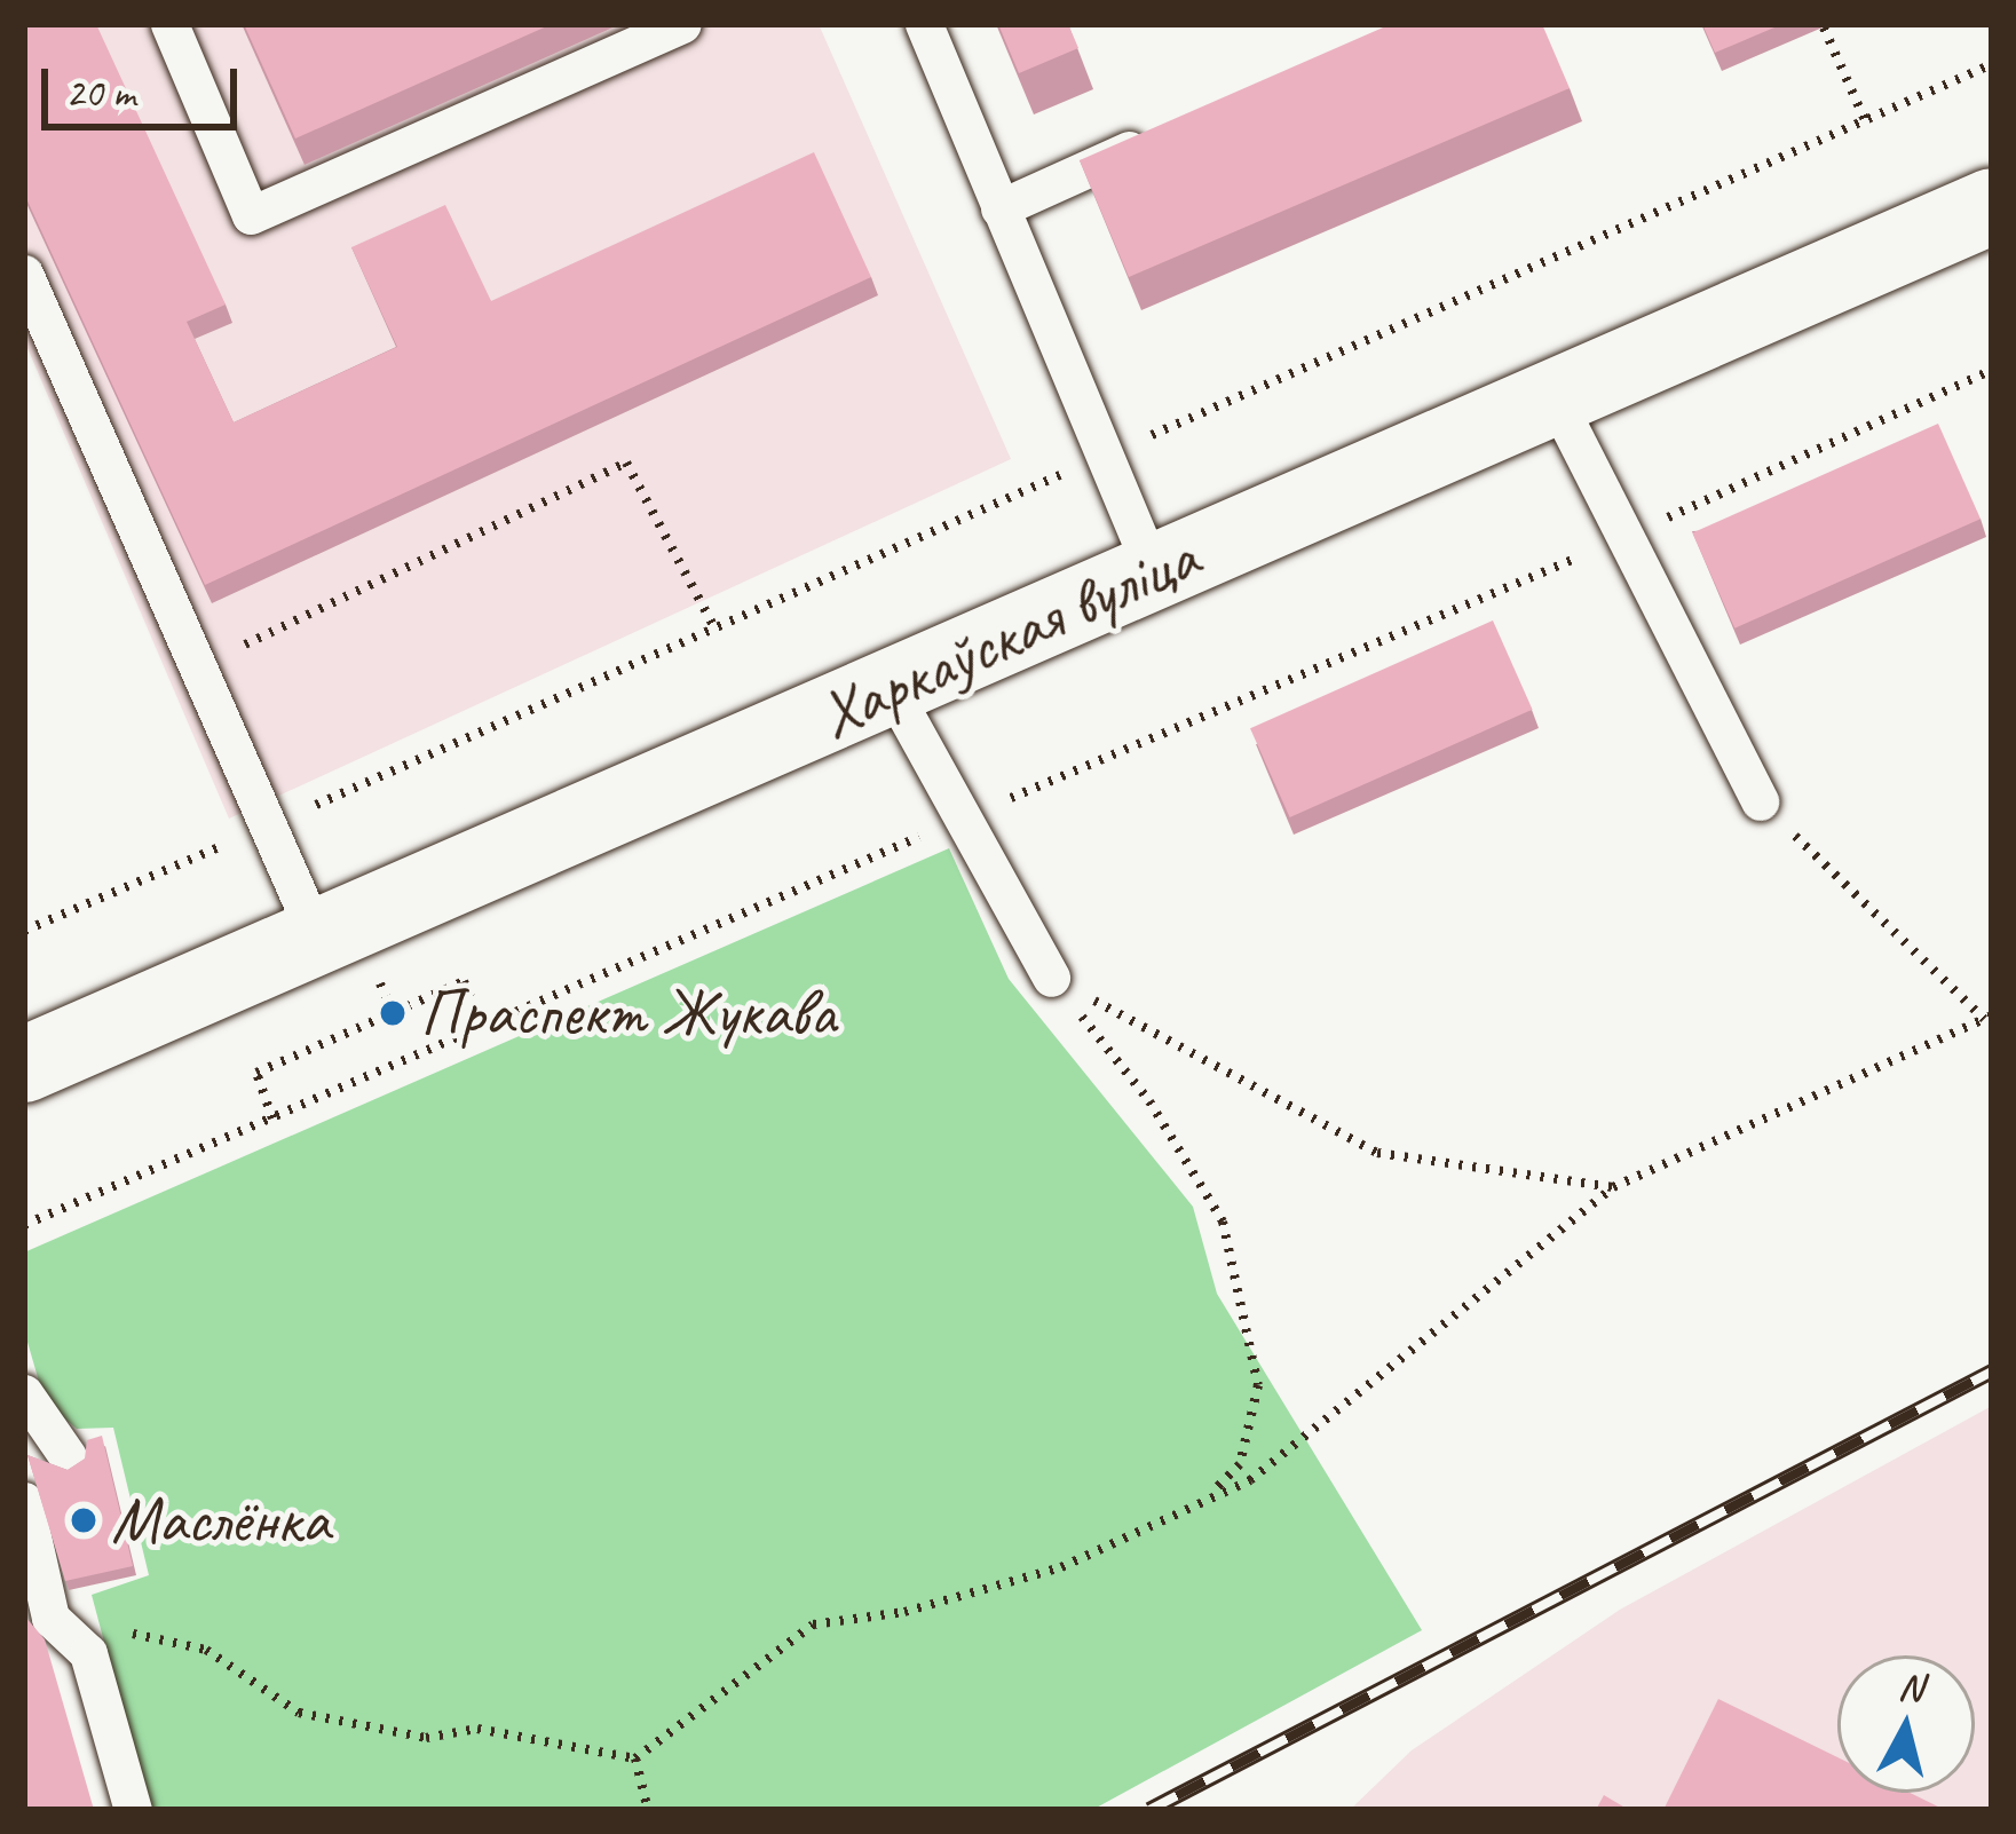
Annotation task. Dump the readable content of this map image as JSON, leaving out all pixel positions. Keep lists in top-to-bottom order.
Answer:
{
  "streets": {
    "main road": ["Харкаўская вуліца"]
  },
  "places": ["Праспект Жукава", "Маслёнка"],
  "scale_bar": "20 m",
  "north": "top"
}
